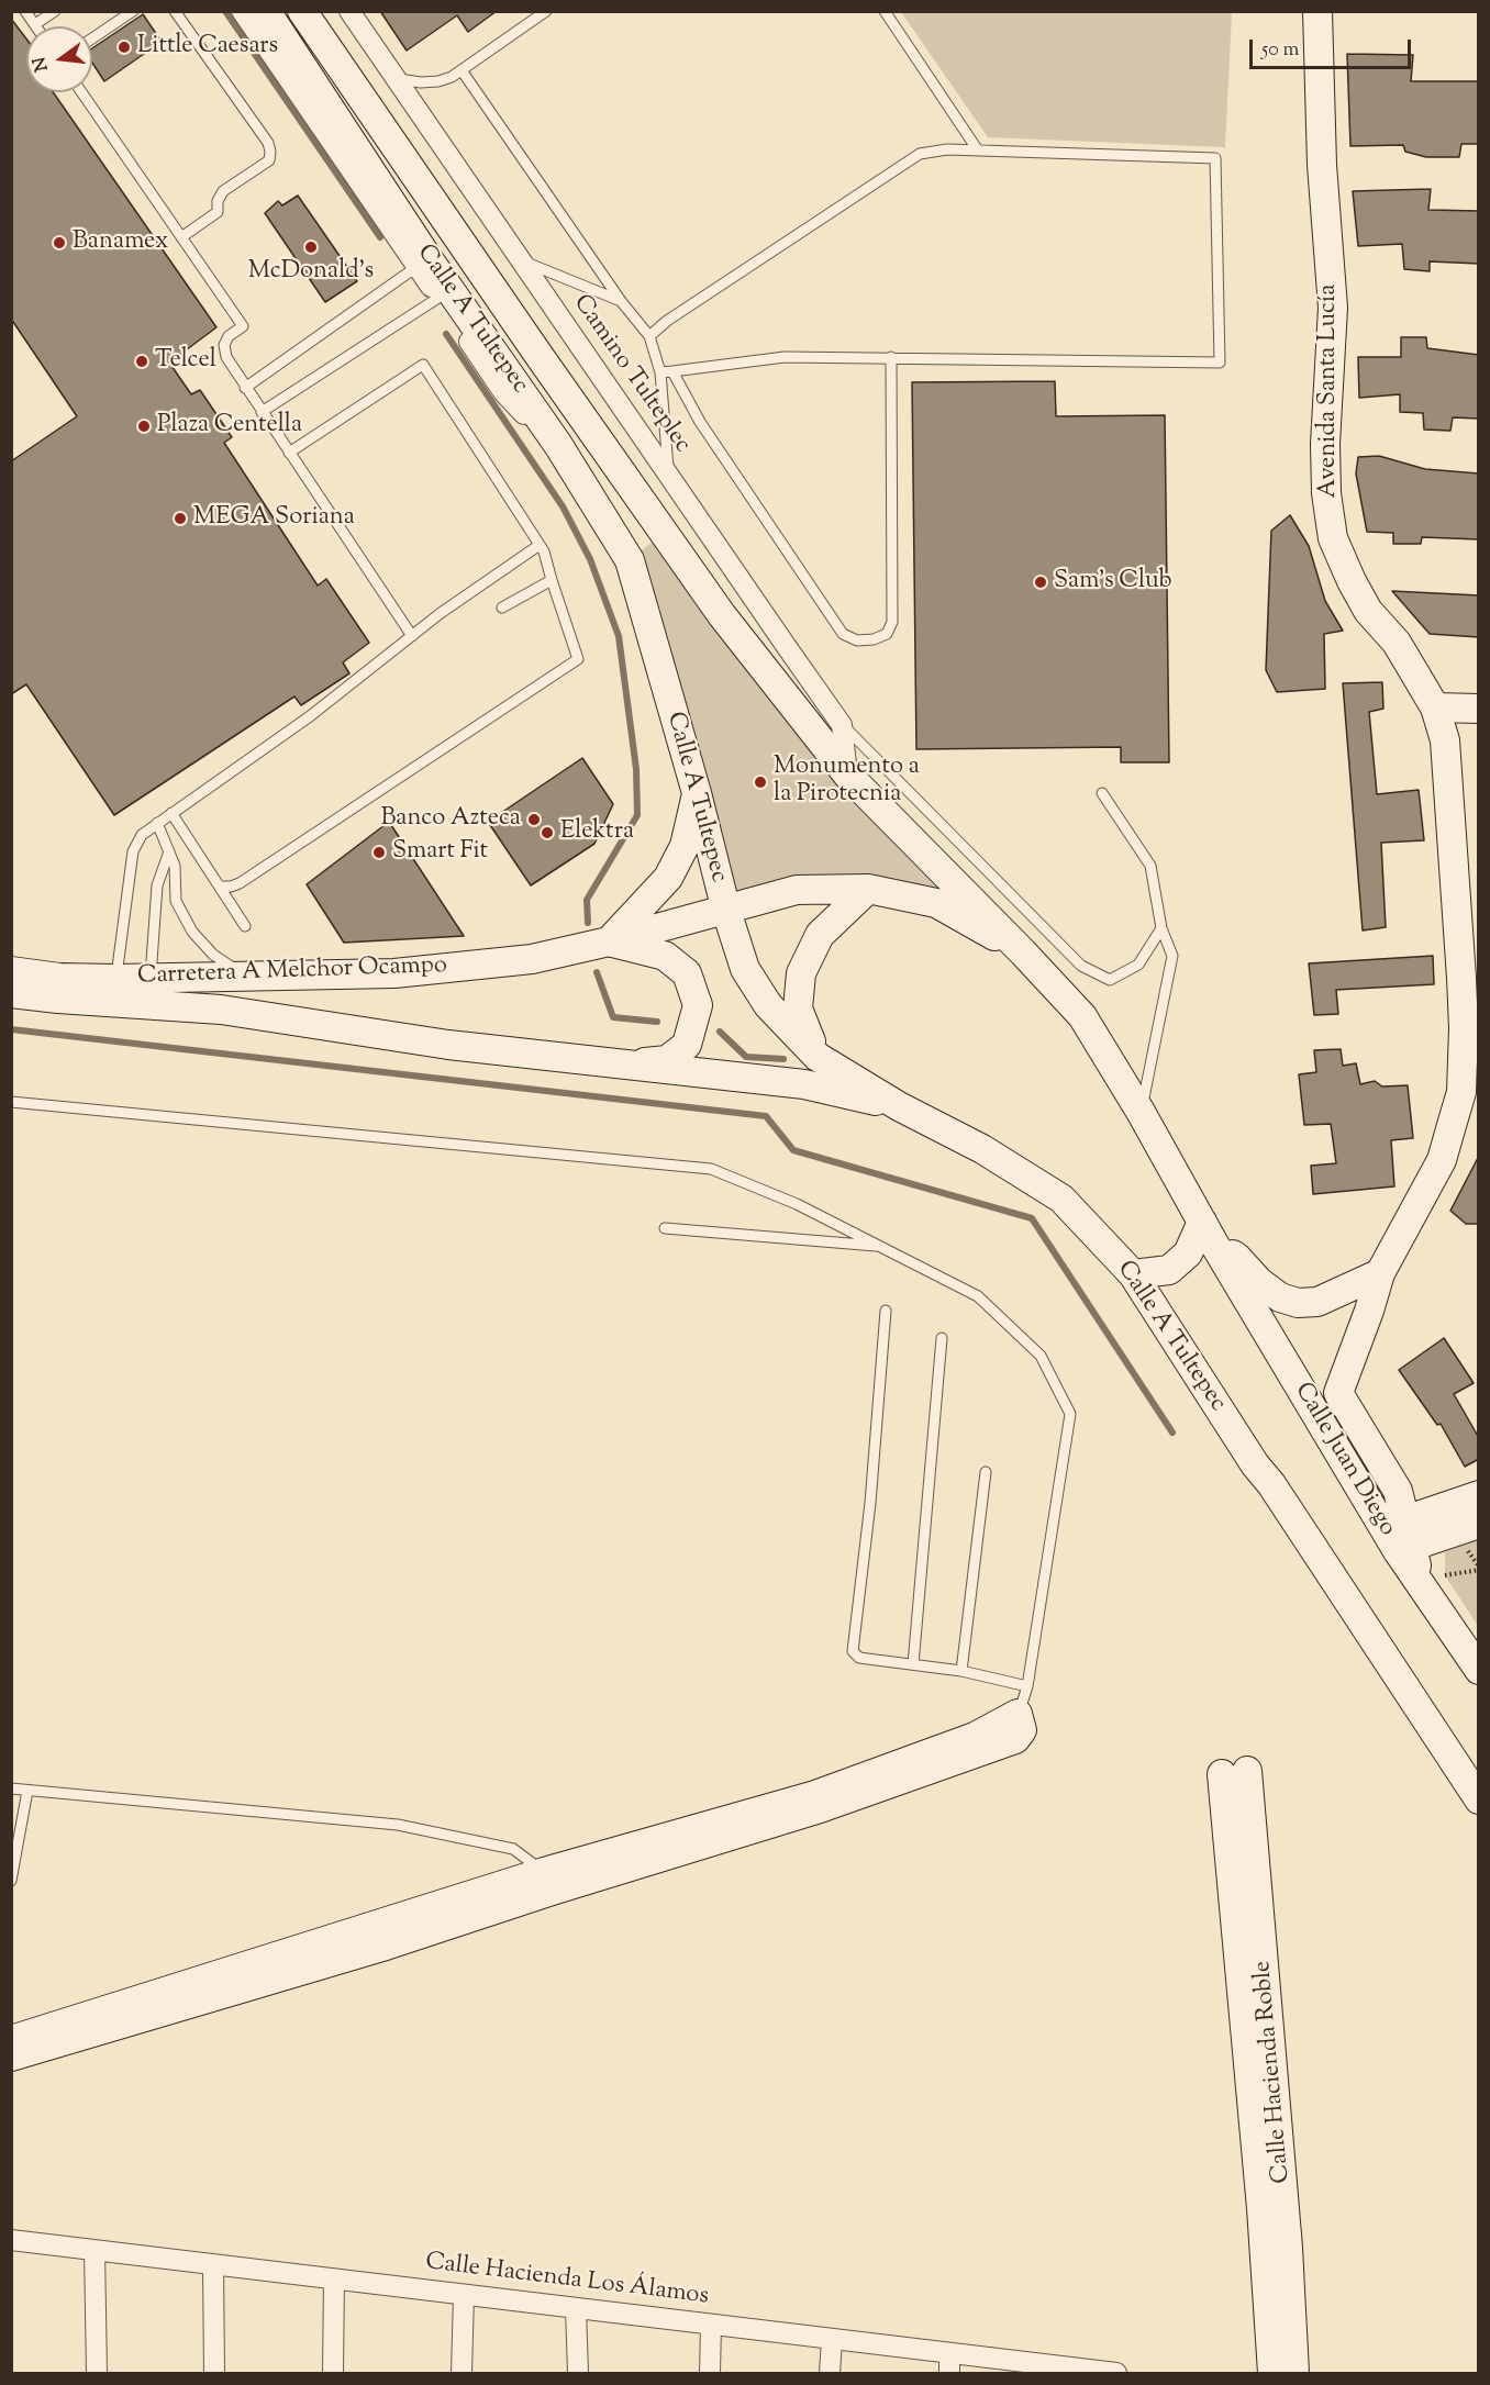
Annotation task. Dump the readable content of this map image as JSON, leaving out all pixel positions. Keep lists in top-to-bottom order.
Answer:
{
  "streets": {
    "main road": [
      "Calle A Tultepec",
      "Avenida Santa Lucía",
      "Carretera A Melchor Ocampo",
      "Calle Juan Diego",
      "Calle Hacienda Roble"
    ],
    "street": ["Camino Tulteplec", "Calle Hacienda Los Álamos"]
  },
  "crossings": [
    ["Calle A Tultepec", "Camino Tulteplec"],
    ["Calle A Tultepec", "Carretera A Melchor Ocampo"],
    ["Calle A Tultepec", "Calle Juan Diego"],
    ["Avenida Santa Lucía", "Calle Juan Diego"]
  ],
  "places": [
    "Little Caesars",
    "Banamex",
    "McDonald's",
    "Telcel",
    "Plaza Centella",
    "MEGA Soriana",
    "Sam's Club",
    "Monumento a la Pirotecnia",
    "Banco Azteca",
    "Elektra",
    "Smart Fit"
  ],
  "scale_bar": "50 m",
  "north": "left"
}
